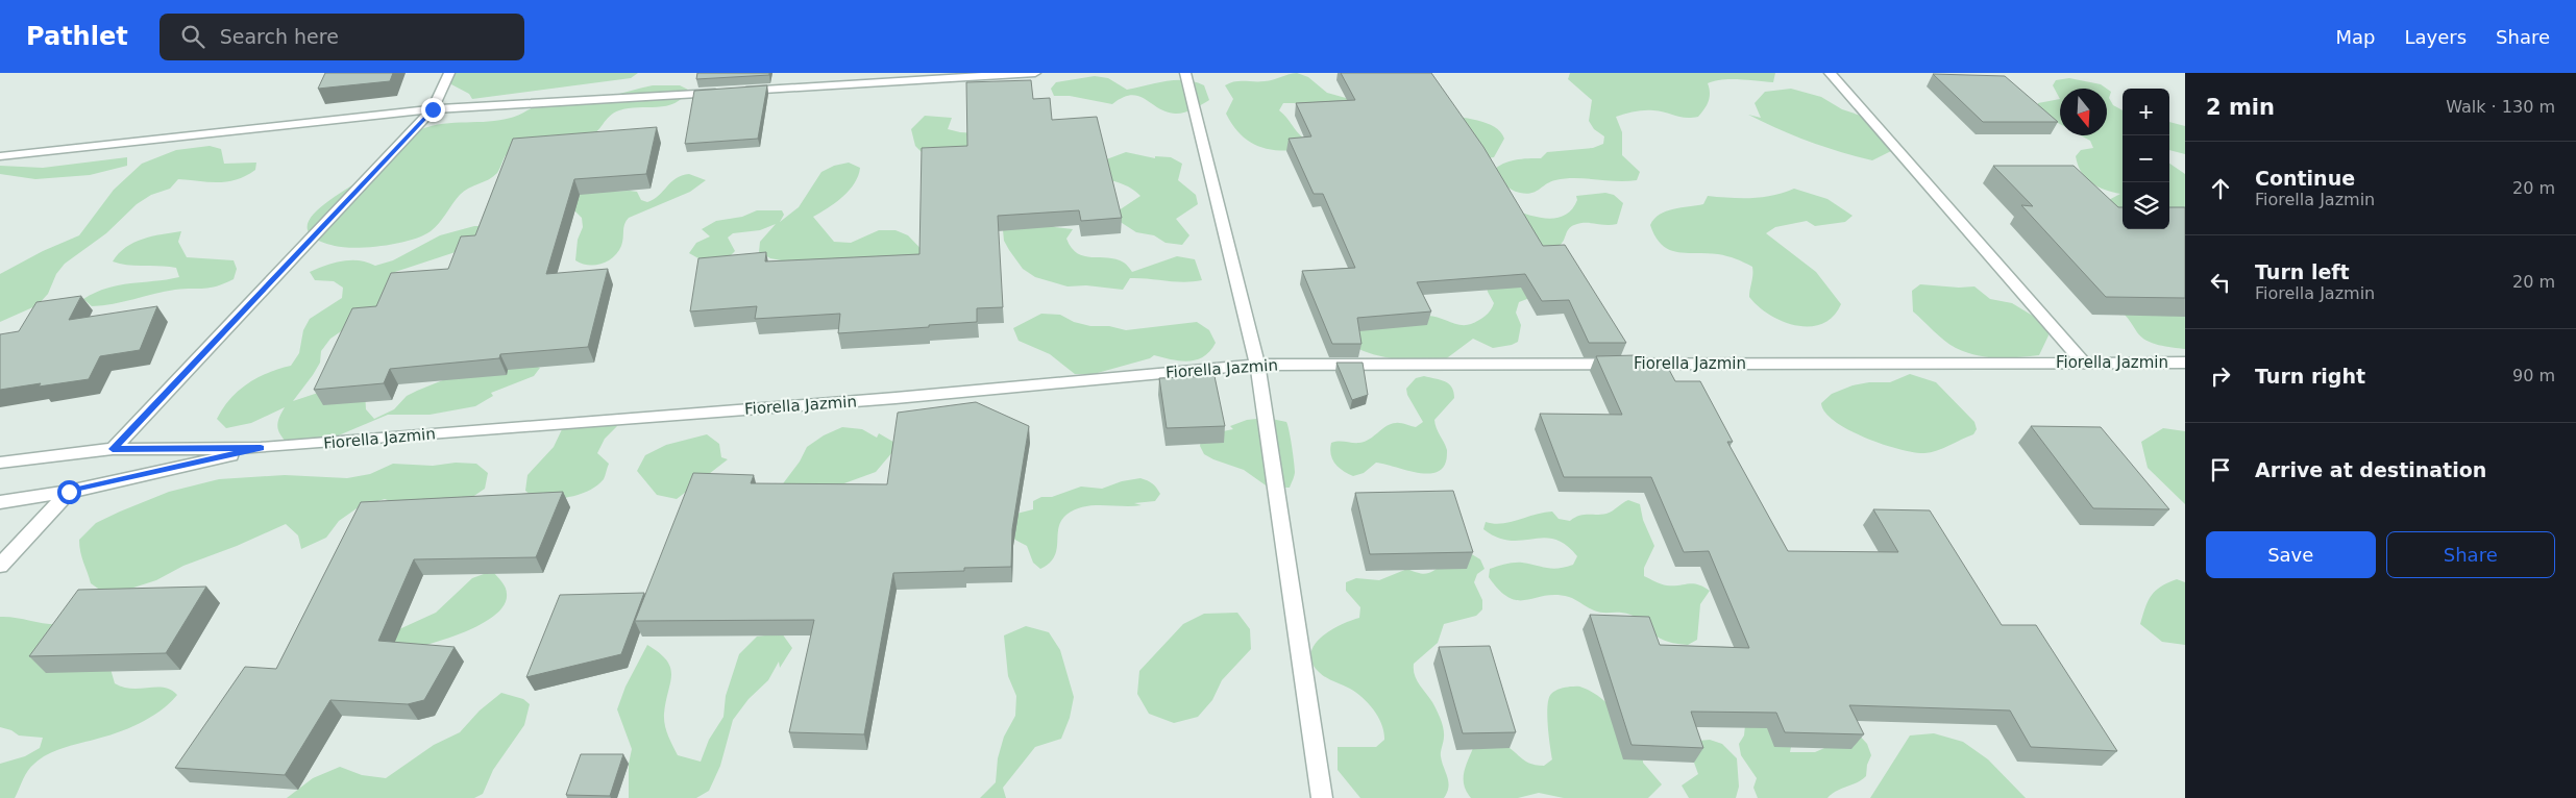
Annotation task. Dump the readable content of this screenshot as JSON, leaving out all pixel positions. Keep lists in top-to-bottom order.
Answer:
{
  "streets": {
    "street": ["Fiorella Jazmin"]
  },
  "north": "bottom",
  "page": {
    "header": "Pathlet",
    "search": "Search here",
    "nav": ["Map", "Layers", "Share"],
    "heading": ["2 min", "Walk · 130 m"],
    "map_buttons": ["+", "−"],
    "list": [
      ["Continue", "Fiorella Jazmin", "20 m"],
      ["Turn left", "Fiorella Jazmin", "20 m"],
      ["Turn right", "90 m"],
      "Arrive at destination"
    ],
    "buttons": ["Save", "Share"]
  }
}
